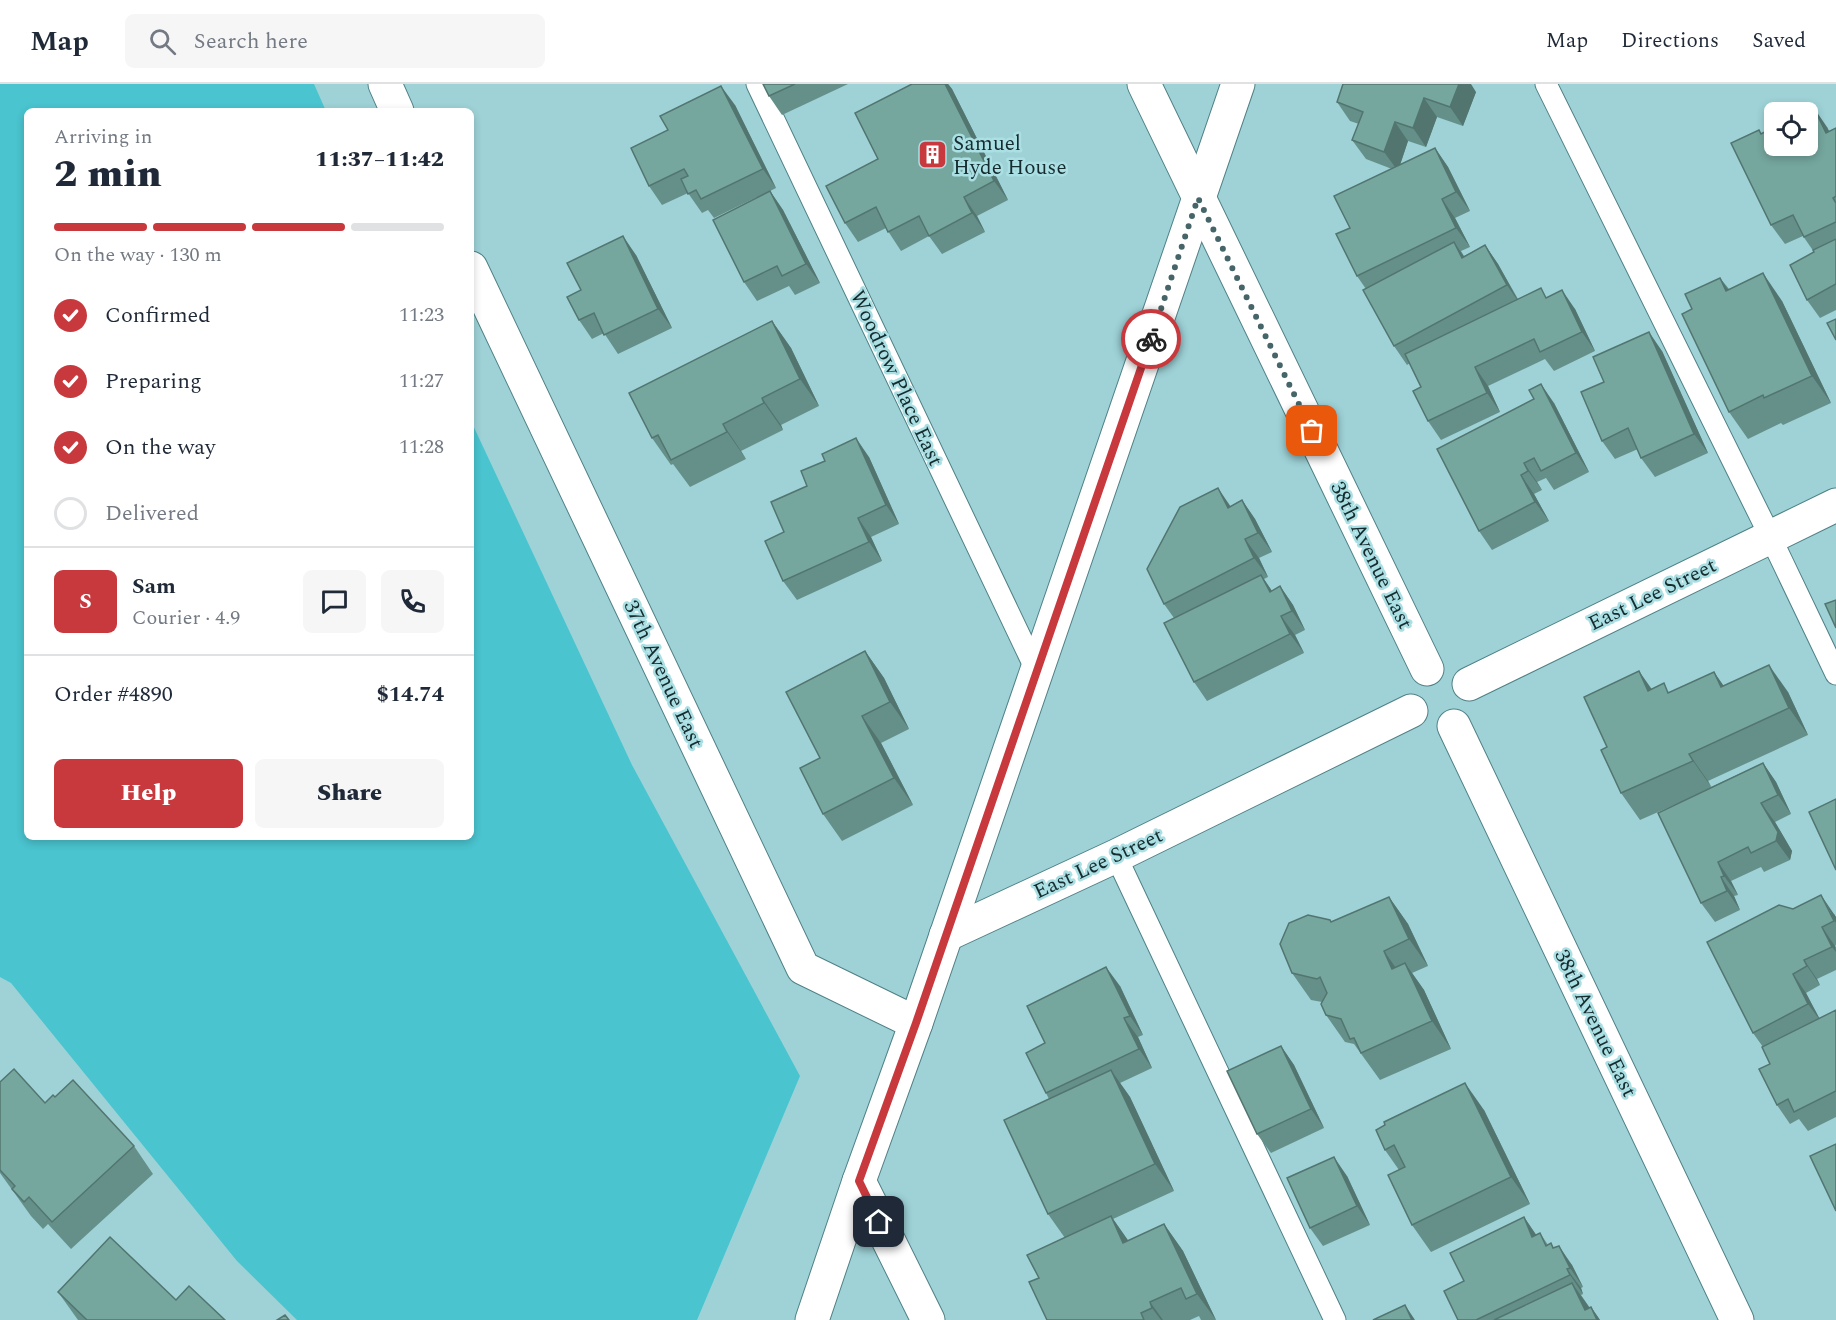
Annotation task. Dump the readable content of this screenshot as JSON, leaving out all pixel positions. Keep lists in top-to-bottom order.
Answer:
{
  "streets": {
    "street": ["38th Avenue East", "East Lee Street", "37th Avenue East"],
    "lane": ["Woodrow Place East"]
  },
  "crossings": [
    ["38th Avenue East", "East Lee Street"]
  ],
  "places": {
    "building": ["Samuel Hyde House"]
  },
  "page": {
    "header": "Map",
    "search": "Search here",
    "nav": ["Map", "Directions", "Saved"],
    "heading": ["2 min", "Arriving in", "11:37–11:42"],
    "panel": [
      "Sam",
      "Courier · 4.9",
      "Order #4890",
      "$14.74"
    ],
    "bar": "On the way · 130 m",
    "list": [
      ["Confirmed", "11:23"],
      ["Preparing", "11:27"],
      ["On the way", "11:28"],
      "Delivered"
    ],
    "round": "S",
    "buttons": ["Help", "Share"]
  }
}
